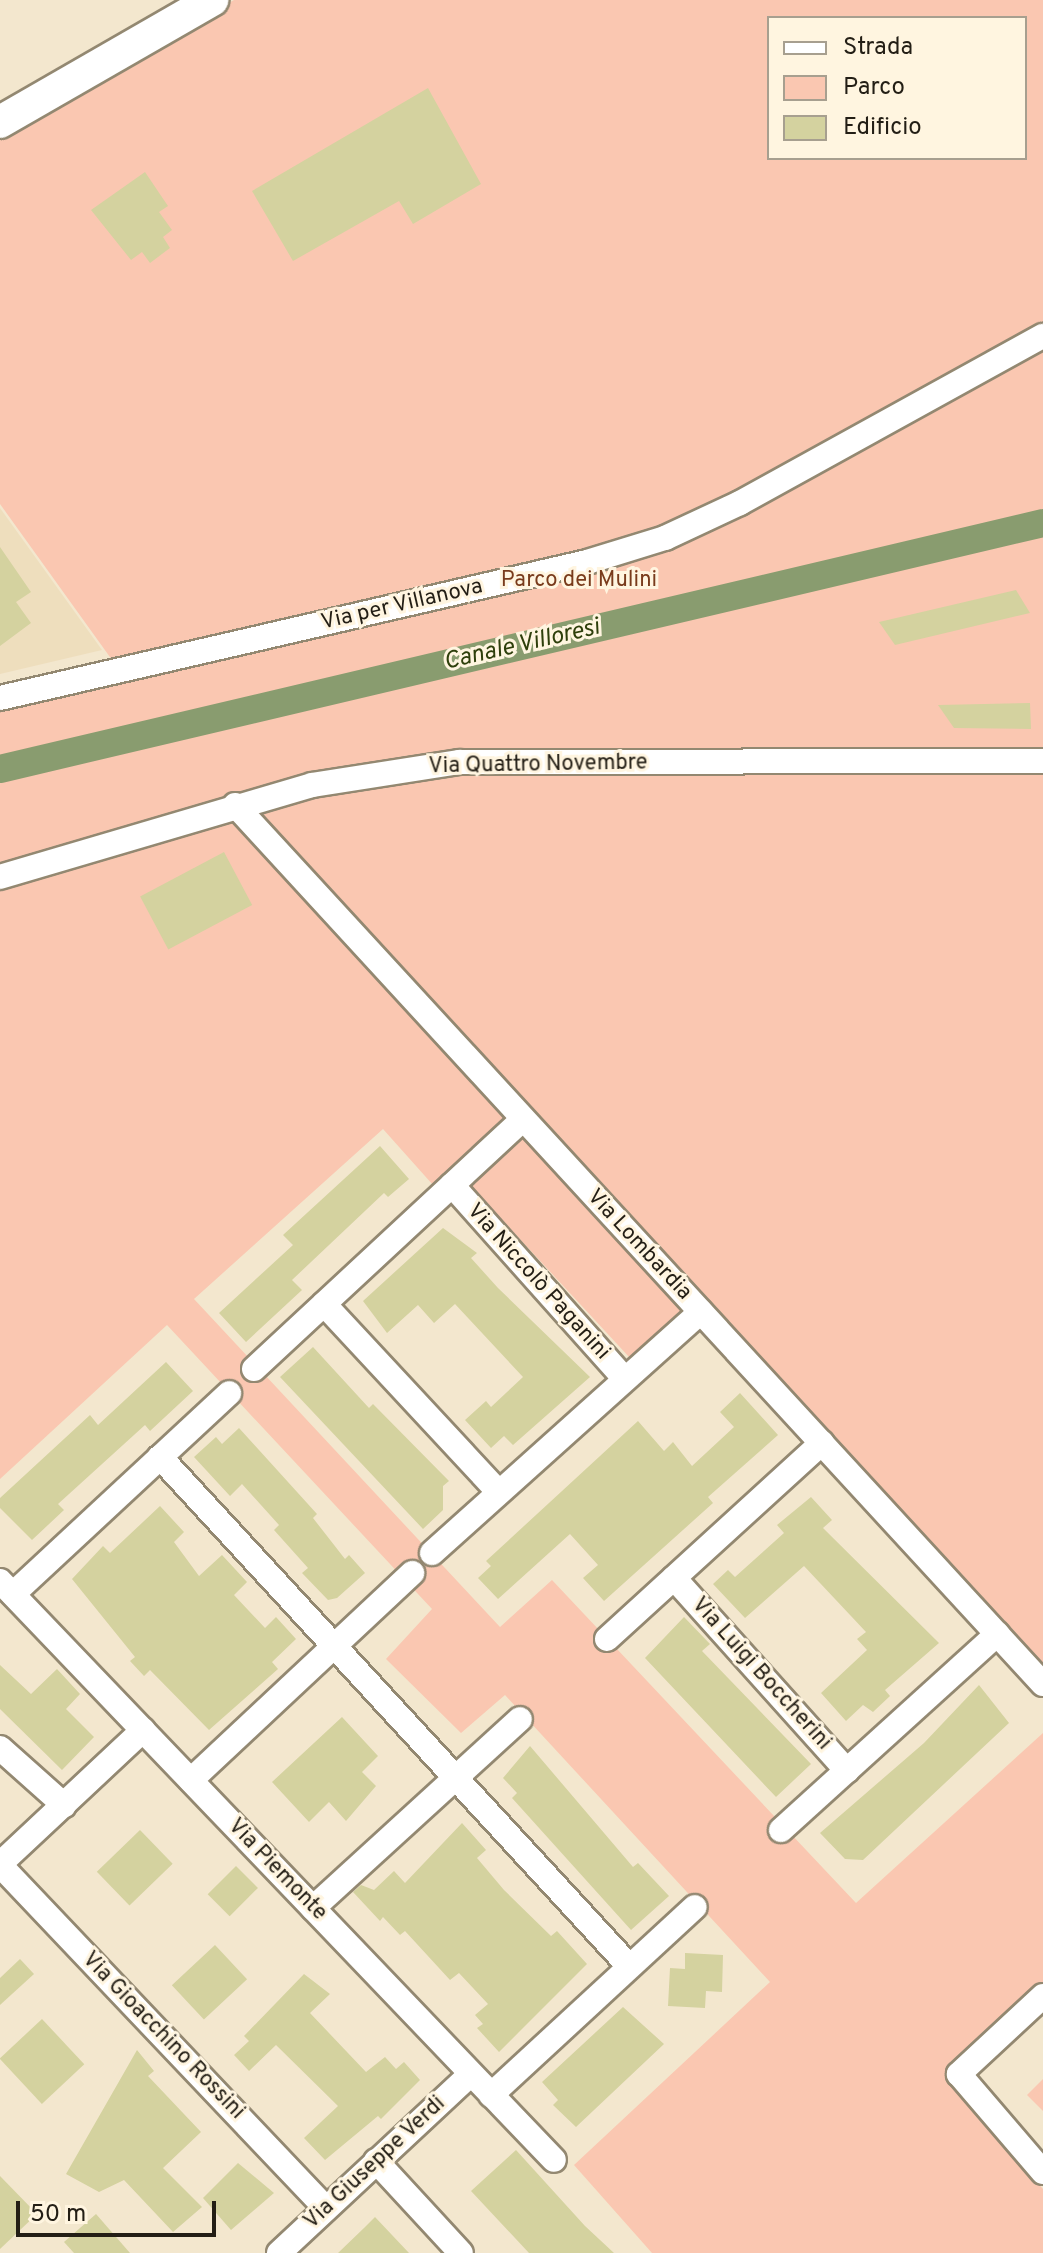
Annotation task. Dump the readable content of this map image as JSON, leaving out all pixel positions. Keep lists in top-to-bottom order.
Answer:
{
  "streets": {
    "street": [
      "Via per Villanova",
      "Via Quattro Novembre",
      "Via Lombardia",
      "Via Niccolò Paganini",
      "Via Luigi Boccherini",
      "Via Piemonte",
      "Via Gioacchino Rossini",
      "Via Giuseppe Verdi"
    ]
  },
  "crossings": [
    ["Via Quattro Novembre", "Via Lombardia"],
    ["Via Lombardia", "Via Niccolò Paganini"],
    ["Via Lombardia", "Via Luigi Boccherini"],
    ["Via Piemonte", "Via Giuseppe Verdi"],
    ["Via Gioacchino Rossini", "Via Giuseppe Verdi"]
  ],
  "water": ["Canale Villoresi"],
  "parks": ["Parco dei Mulini"],
  "legend": ["Strada", "Parco", "Edificio"],
  "scale_bar": "50 m"
}
